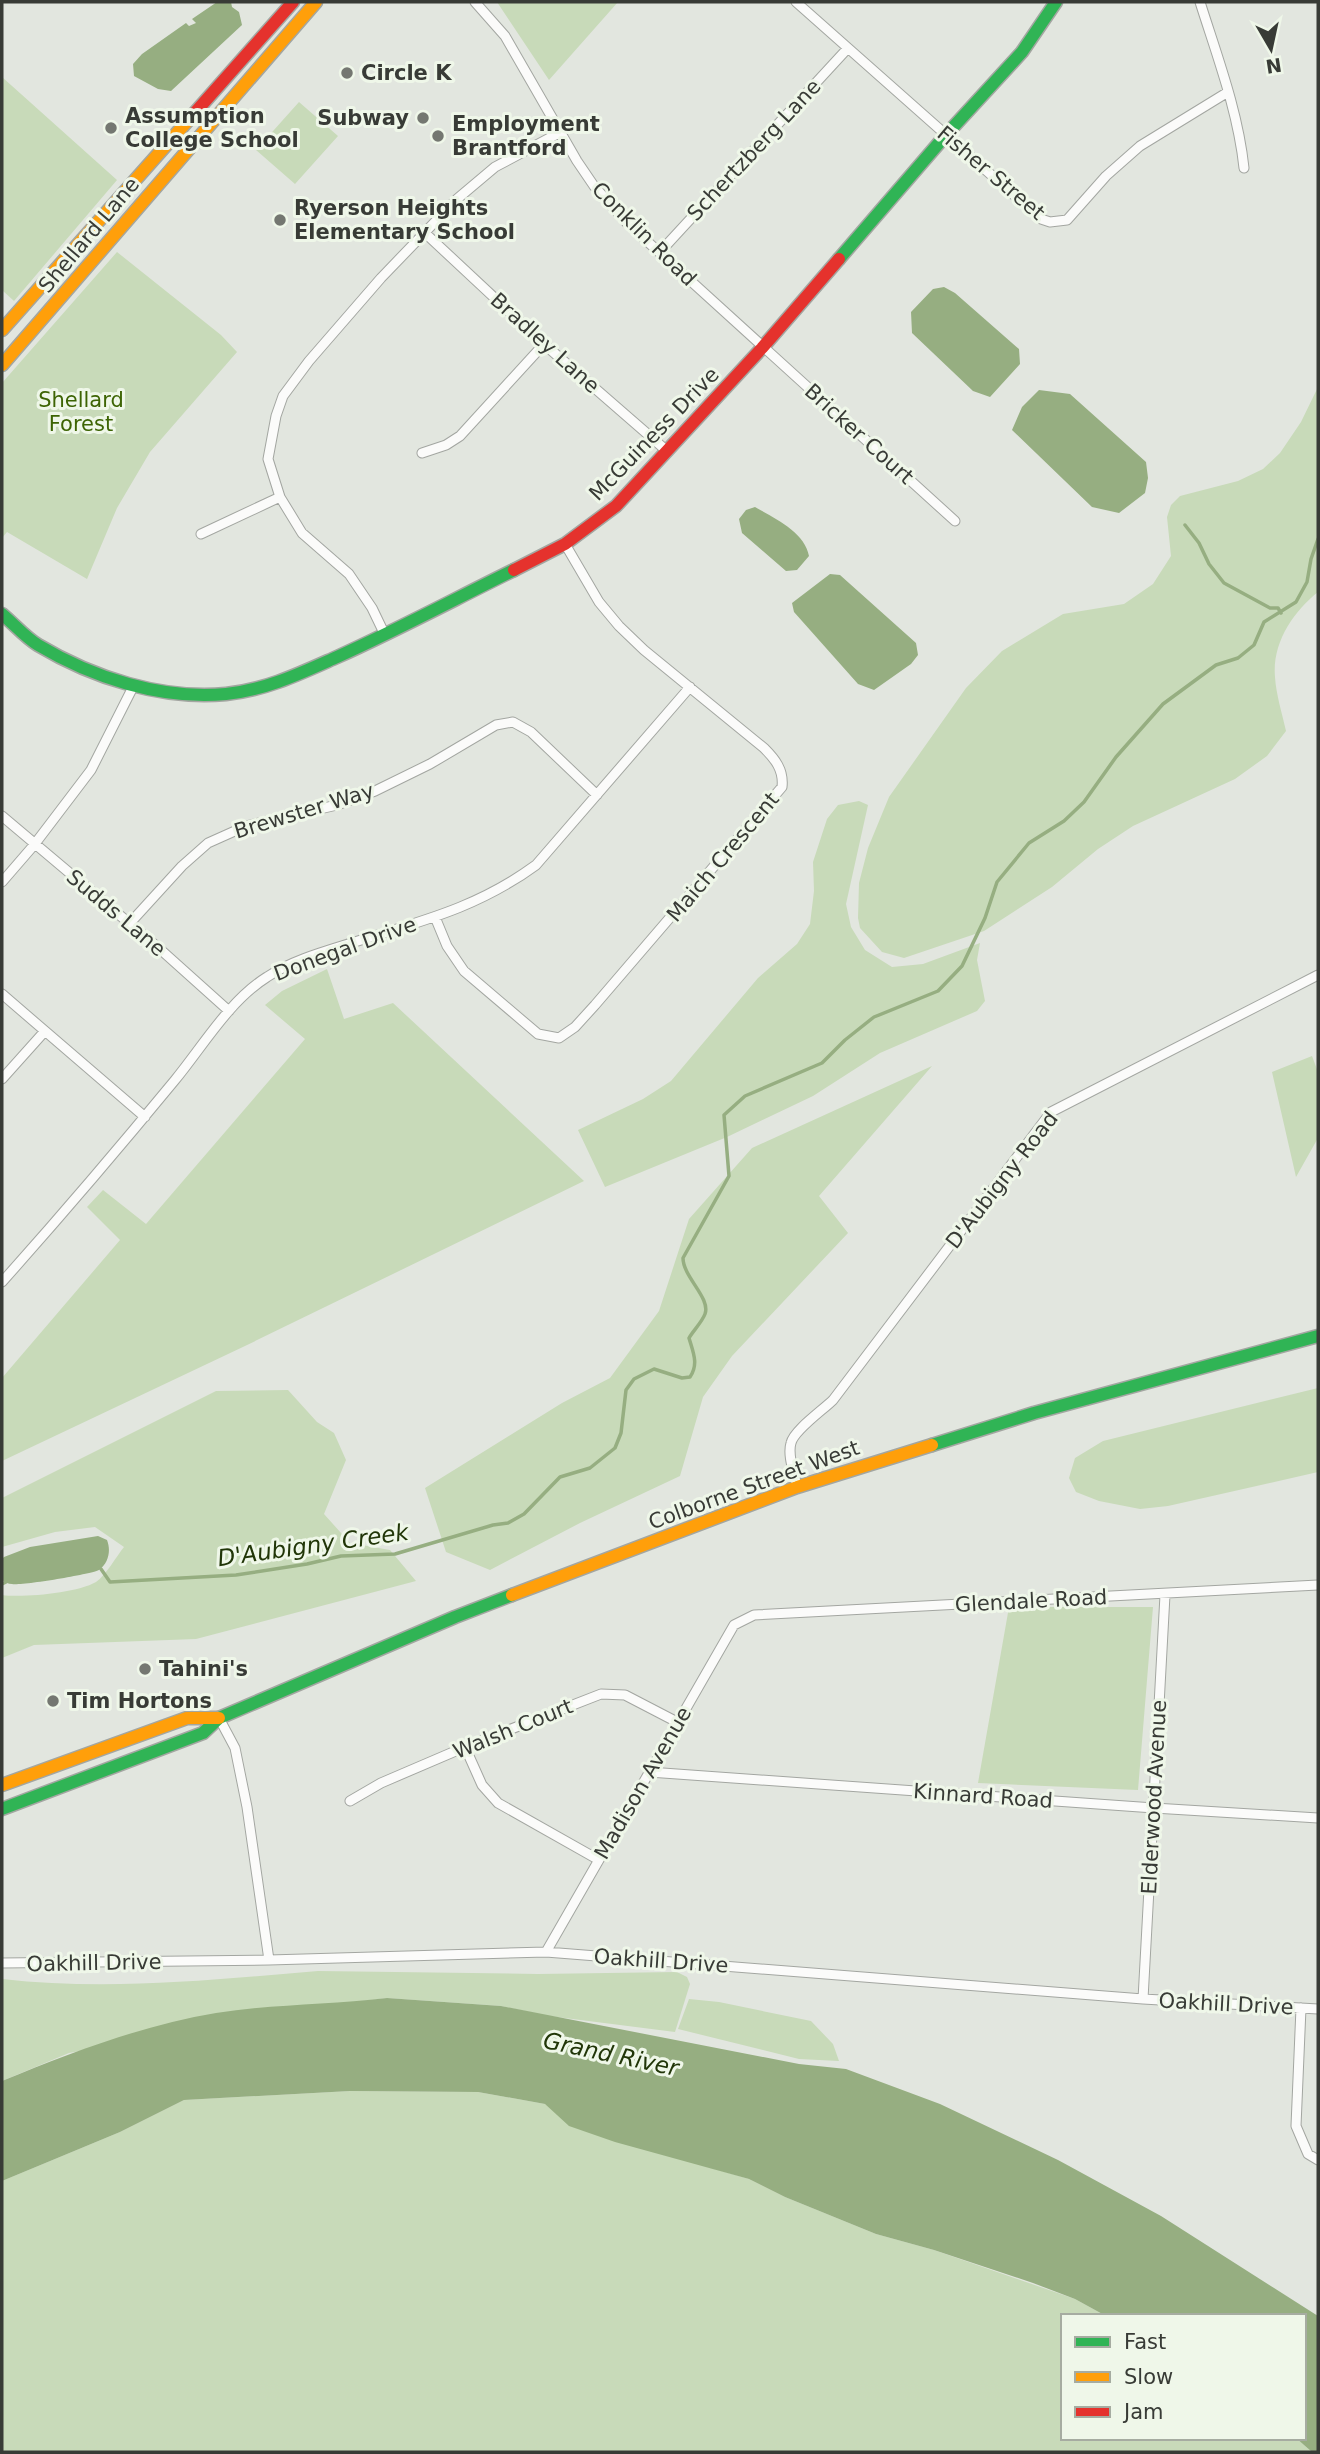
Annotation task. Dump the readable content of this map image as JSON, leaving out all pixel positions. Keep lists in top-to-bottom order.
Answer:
{
  "streets": {
    "main road": ["Shellard Lane", "McGuiness Drive", "Colborne Street West"],
    "street": [
      "Schertzberg Lane",
      "Fisher Street",
      "Conklin Road",
      "Bradley Lane",
      "Bricker Court",
      "Brewster Way",
      "Maich Crescent",
      "Sudds Lane",
      "Donegal Drive",
      "D'Aubigny Road",
      "Glendale Road",
      "Walsh Court",
      "Madison Avenue",
      "Kinnard Road",
      "Elderwood Avenue",
      "Oakhill Drive"
    ]
  },
  "crossings": [
    ["Schertzberg Lane", "Fisher Street"],
    ["Schertzberg Lane", "Conklin Road"],
    ["Fisher Street", "McGuiness Drive"],
    ["Conklin Road", "McGuiness Drive"],
    ["Conklin Road", "Bricker Court"],
    ["Bradley Lane", "McGuiness Drive"],
    ["McGuiness Drive", "Bricker Court"],
    ["McGuiness Drive", "Maich Crescent"],
    ["Brewster Way", "Sudds Lane"],
    ["Brewster Way", "Donegal Drive"],
    ["Maich Crescent", "Donegal Drive"],
    ["Sudds Lane", "Donegal Drive"],
    ["D'Aubigny Road", "Colborne Street West"],
    ["Glendale Road", "Madison Avenue"],
    ["Glendale Road", "Elderwood Avenue"],
    ["Walsh Court", "Madison Avenue"],
    ["Madison Avenue", "Kinnard Road"],
    ["Madison Avenue", "Oakhill Drive"],
    ["Kinnard Road", "Elderwood Avenue"],
    ["Elderwood Avenue", "Oakhill Drive"]
  ],
  "water": ["D'Aubigny Creek", "Grand River"],
  "parks": ["Shellard Forest"],
  "places": [
    "Circle K",
    "Subway",
    "Assumption College School",
    "Employment Brantford",
    "Ryerson Heights Elementary School",
    "Tahini's",
    "Tim Hortons"
  ],
  "legend": ["Fast", "Slow", "Jam"],
  "north": "bottom"
}
